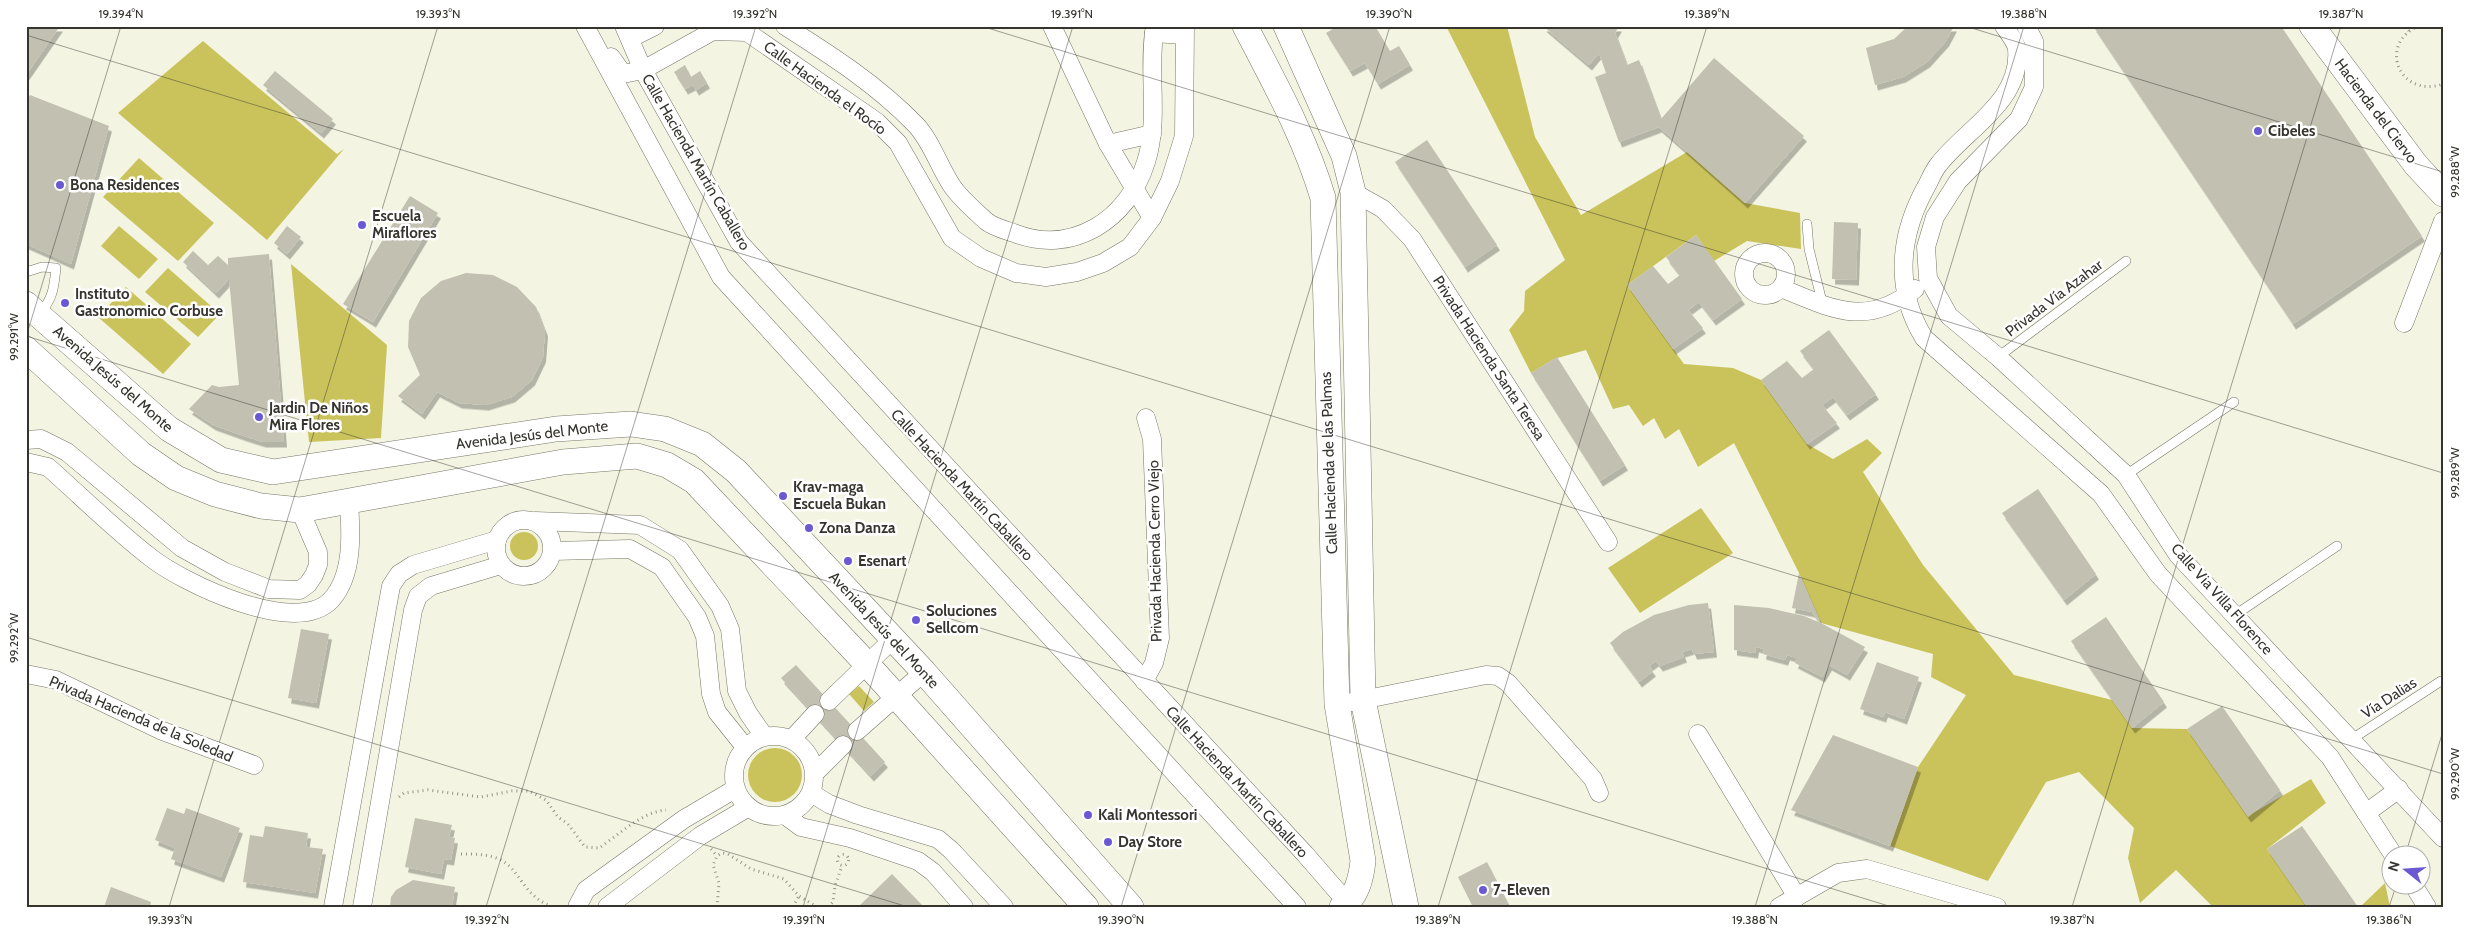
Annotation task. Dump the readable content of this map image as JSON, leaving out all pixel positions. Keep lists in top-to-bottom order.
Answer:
{
  "streets": {
    "main road": ["Hacienda del Ciervo", "Avenida Jesús del Monte", "Calle Hacienda de las Palmas"],
    "street": [
      "Calle Hacienda el Rocío",
      "Calle Hacienda Martín Caballero",
      "Privada Hacienda Santa Teresa",
      "Privada Hacienda Cerro Viejo",
      "Calle Via Villa Florence",
      "Privada Hacienda de la Soledad"
    ],
    "lane": ["Privada Vía Azahar", "Vía Dalias"]
  },
  "crossings": [
    ["Calle Hacienda el Rocío", "Calle Hacienda Martín Caballero"],
    ["Calle Hacienda Martín Caballero", "Calle Hacienda de las Palmas"],
    ["Calle Hacienda Martín Caballero", "Privada Hacienda Cerro Viejo"],
    ["Privada Vía Azahar", "Calle Via Villa Florence"],
    ["Privada Hacienda Santa Teresa", "Calle Hacienda de las Palmas"],
    ["Calle Via Villa Florence", "Vía Dalias"]
  ],
  "places": [
    "Cibeles",
    "Bona Residences",
    "Escuela Miraflores",
    "Instituto Gastronomico Corbuse",
    "Jardin De Niños Mira Flores",
    "Krav-maga Escuela Bukan",
    "Zona Danza",
    "Esenart",
    "Soluciones Sellcom",
    "Kali Montessori",
    "Day Store",
    "7-Eleven"
  ],
  "north": "left",
  "coordinates": [
    "19.394°N",
    "19.393°N",
    "19.392°N",
    "19.391°N",
    "19.390°N",
    "19.389°N",
    "19.388°N",
    "19.387°N",
    "99.288°W",
    "99.291°W",
    "99.289°W",
    "99.292°W",
    "99.290°W",
    "19.386°N"
  ]
}
